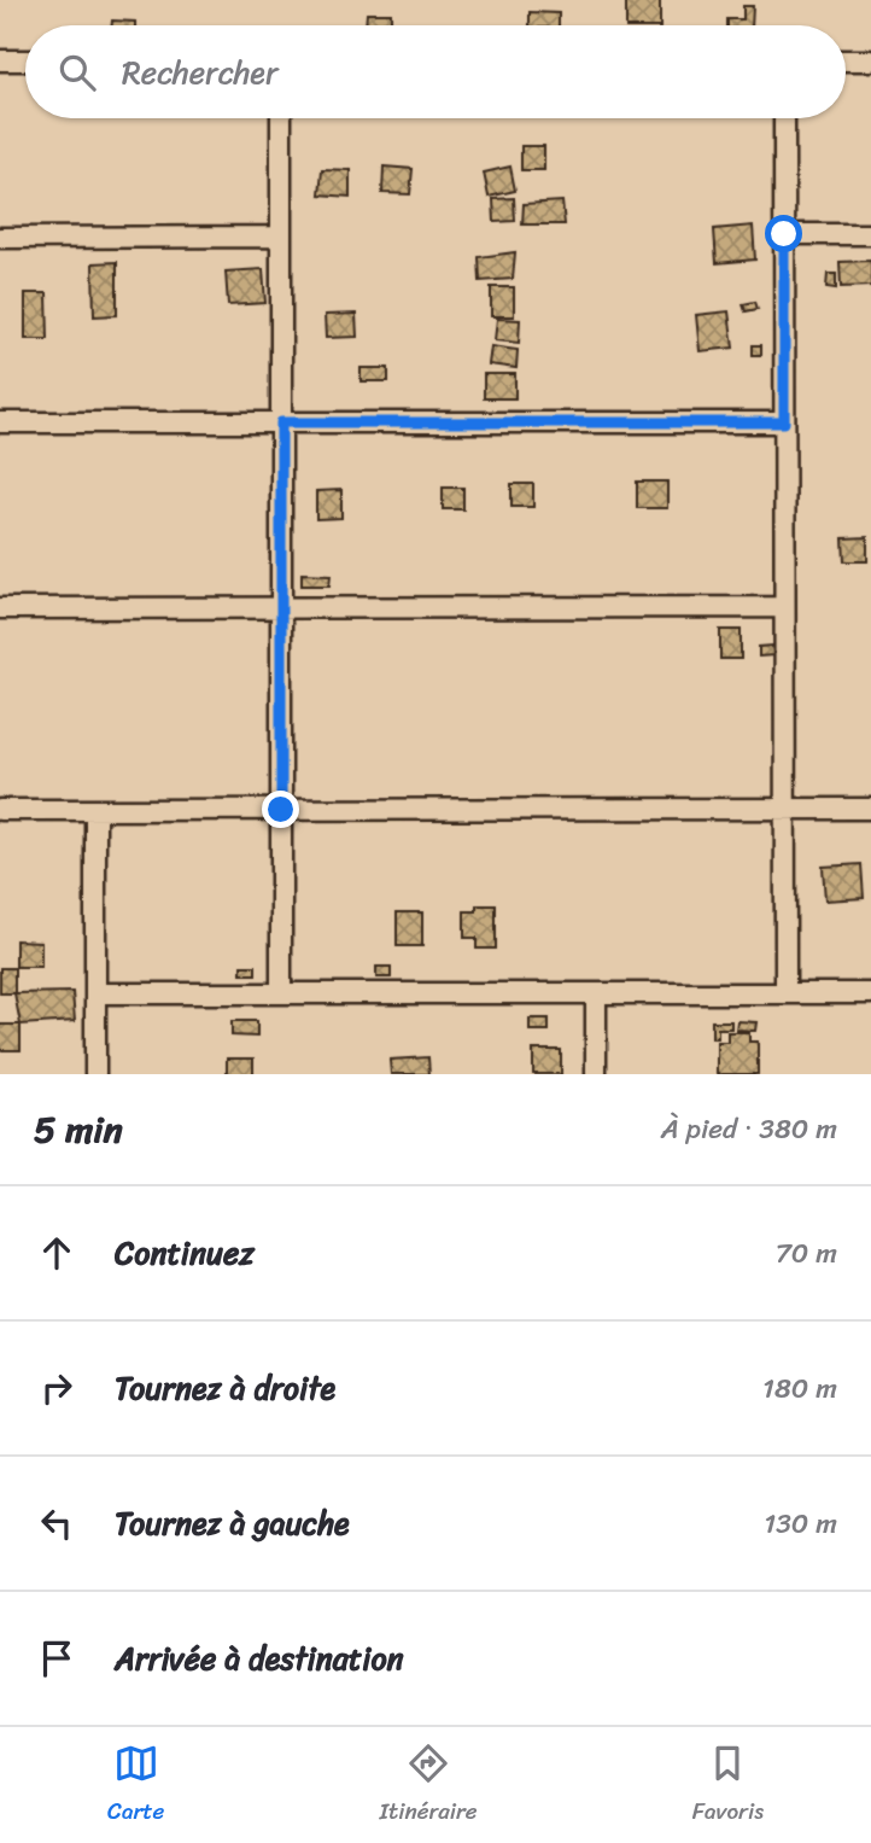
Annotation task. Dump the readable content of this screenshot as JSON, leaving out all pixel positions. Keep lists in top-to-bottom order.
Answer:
{
  "page": {
    "search": "Rechercher",
    "heading": ["5 min", "À pied · 380 m"],
    "list": [
      ["Continuez", "70 m"],
      ["Tournez à droite", "180 m"],
      ["Tournez à gauche", "130 m"],
      "Arrivée à destination"
    ],
    "nav": ["Carte", "Itinéraire", "Favoris"]
  }
}
